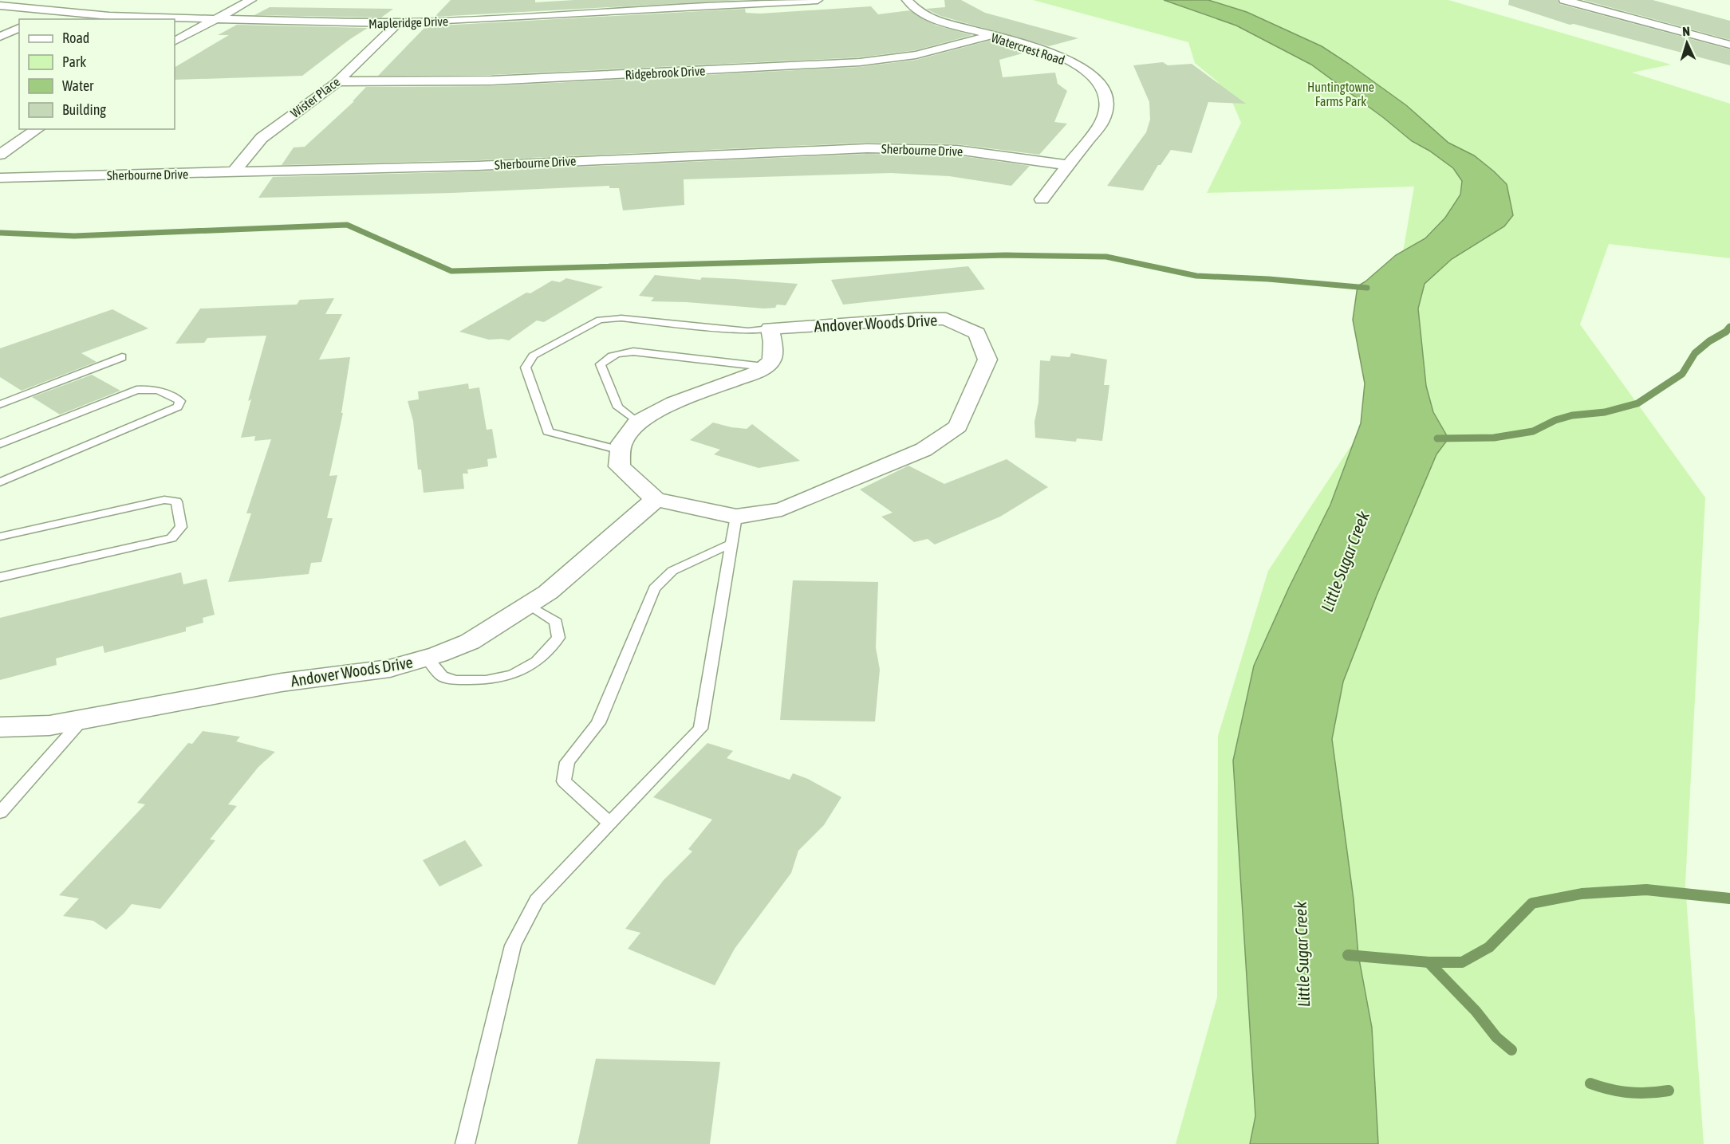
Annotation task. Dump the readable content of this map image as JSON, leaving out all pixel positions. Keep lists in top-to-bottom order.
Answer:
{
  "streets": {
    "street": [
      "Mapleridge Drive",
      "Watercrest Road",
      "Ridgebrook Drive",
      "Wister Place",
      "Sherbourne Drive",
      "Andover Woods Drive"
    ]
  },
  "crossings": [
    ["Mapleridge Drive", "Wister Place"],
    ["Watercrest Road", "Ridgebrook Drive"],
    ["Watercrest Road", "Sherbourne Drive"],
    ["Ridgebrook Drive", "Wister Place"],
    ["Wister Place", "Sherbourne Drive"]
  ],
  "water": ["Little Sugar Creek"],
  "parks": ["Huntingtowne Farms Park"],
  "legend": [
    "Road",
    "Park",
    "Water",
    "Building"
  ],
  "north": "top"
}
